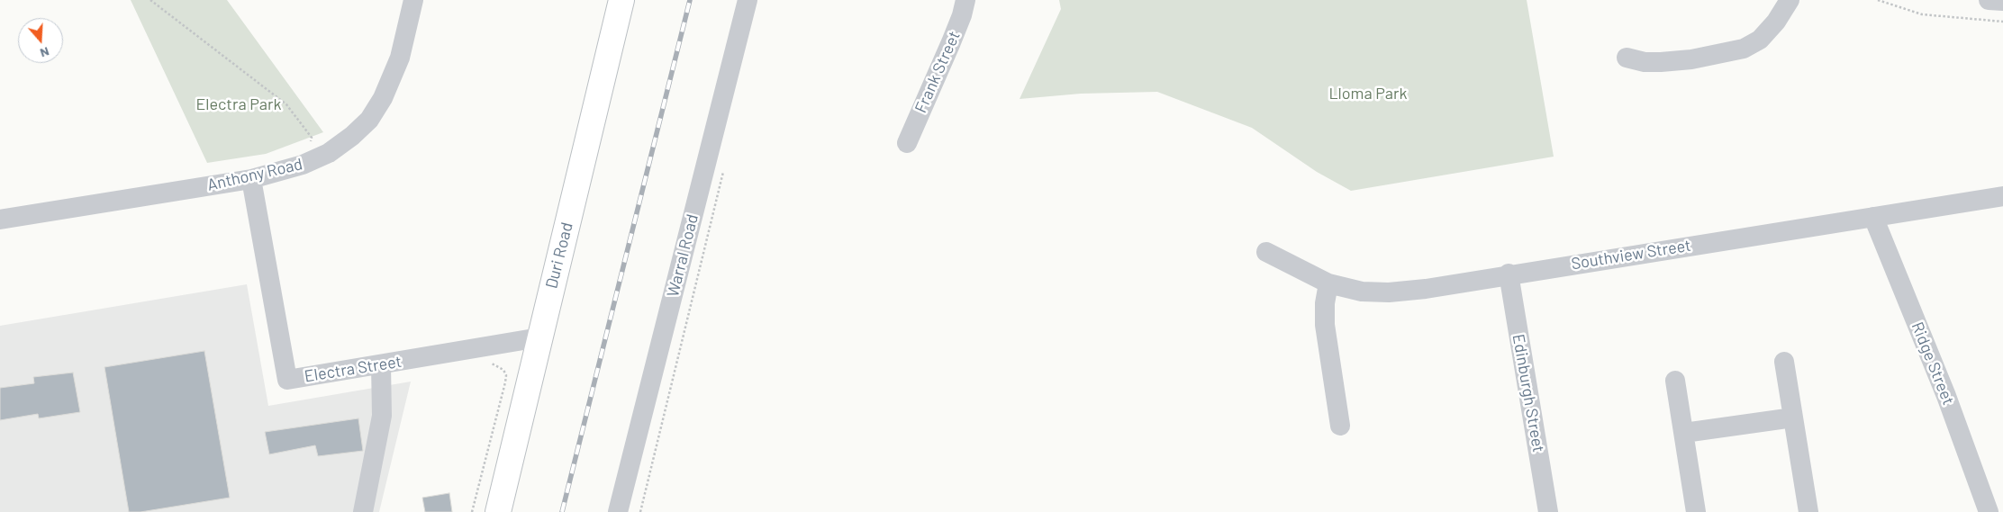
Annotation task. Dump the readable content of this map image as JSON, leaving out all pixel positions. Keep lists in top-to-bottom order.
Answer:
{
  "streets": {
    "main road": ["Duri Road"],
    "street": [
      "Frank Street",
      "Anthony Road",
      "Southview Street",
      "Warral Road",
      "Ridge Street",
      "Electra Street",
      "Edinburgh Street"
    ]
  },
  "crossings": [
    ["Anthony Road", "Electra Street"],
    ["Southview Street", "Ridge Street"],
    ["Southview Street", "Edinburgh Street"],
    ["Duri Road", "Electra Street"]
  ],
  "parks": ["Lloma Park", "Electra Park"],
  "north": "bottom"
}
